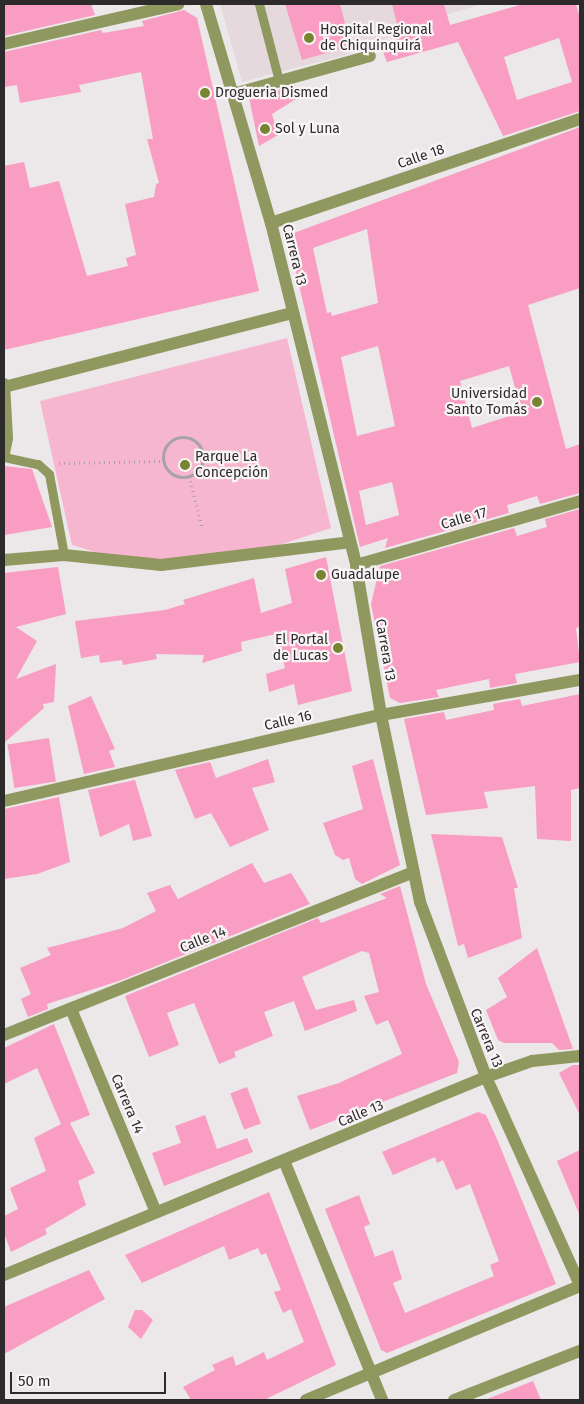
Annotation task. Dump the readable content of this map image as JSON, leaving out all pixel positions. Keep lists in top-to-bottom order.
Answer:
{
  "streets": {
    "street": [
      "Calle 18",
      "Carrera 13",
      "Calle 17",
      "Calle 16",
      "Calle 14",
      "Carrera 14",
      "Calle 13"
    ]
  },
  "crossings": [
    ["Calle 18", "Carrera 13"],
    ["Carrera 13", "Calle 17"],
    ["Carrera 13", "Calle 16"],
    ["Carrera 13", "Calle 14"],
    ["Carrera 13", "Calle 13"],
    ["Calle 14", "Carrera 14"],
    ["Carrera 14", "Calle 13"]
  ],
  "places": [
    "Hospital Regional de Chiquinquirá",
    "Drogueria Dismed",
    "Sol y Luna",
    "Universidad Santo Tomás",
    "Parque La Concepción",
    "Guadalupe",
    "El Portal de Lucas"
  ],
  "scale_bar": "50 m"
}
